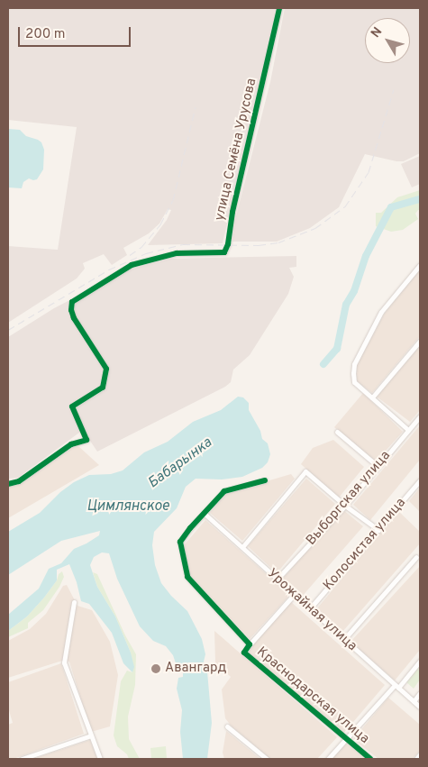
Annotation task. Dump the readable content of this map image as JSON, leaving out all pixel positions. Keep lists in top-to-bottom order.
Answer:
{
  "streets": {
    "street": [
      "улица Семёна Урусова",
      "Выборгская улица",
      "Колосистая улица",
      "Урожайная улица",
      "Краснодарская улица"
    ]
  },
  "crossings": [
    ["Выборгская улица", "Урожайная улица"],
    ["Колосистая улица", "Урожайная улица"],
    ["Урожайная улица", "Краснодарская улица"]
  ],
  "water": ["Бабарынка", "Цимлянское"],
  "places": ["Авангард"],
  "scale_bar": "200 m",
  "north": "top left"
}
